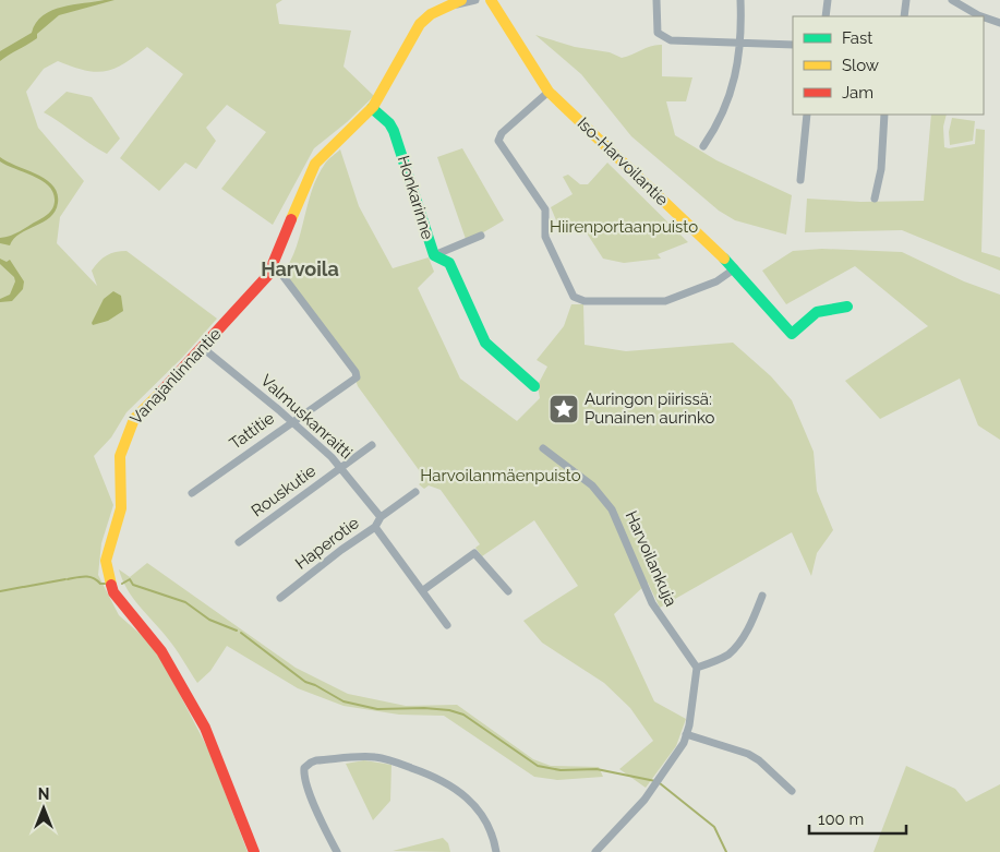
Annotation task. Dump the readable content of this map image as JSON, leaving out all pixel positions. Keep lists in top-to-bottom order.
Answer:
{
  "streets": {
    "street": [
      "Iso-Harvoilantie",
      "Honkarinne",
      "Vanajanlinnantie",
      "Valmuskanraitti",
      "Tattitie",
      "Rouskutie",
      "Haperotie",
      "Harvoilankuja"
    ]
  },
  "crossings": [
    ["Honkarinne", "Vanajanlinnantie"],
    ["Vanajanlinnantie", "Valmuskanraitti"],
    ["Vanajanlinnantie", "Tattitie"],
    ["Valmuskanraitti", "Tattitie"],
    ["Valmuskanraitti", "Rouskutie"],
    ["Valmuskanraitti", "Haperotie"]
  ],
  "districts": ["Harvoila"],
  "parks": ["Hiirenportaanpuisto", "Harvoilanmäenpuisto"],
  "places": {
    "place": ["Auringon piirissä: Punainen aurinko"]
  },
  "legend": ["Fast", "Slow", "Jam"],
  "scale_bar": "100 m",
  "north": "top"
}
